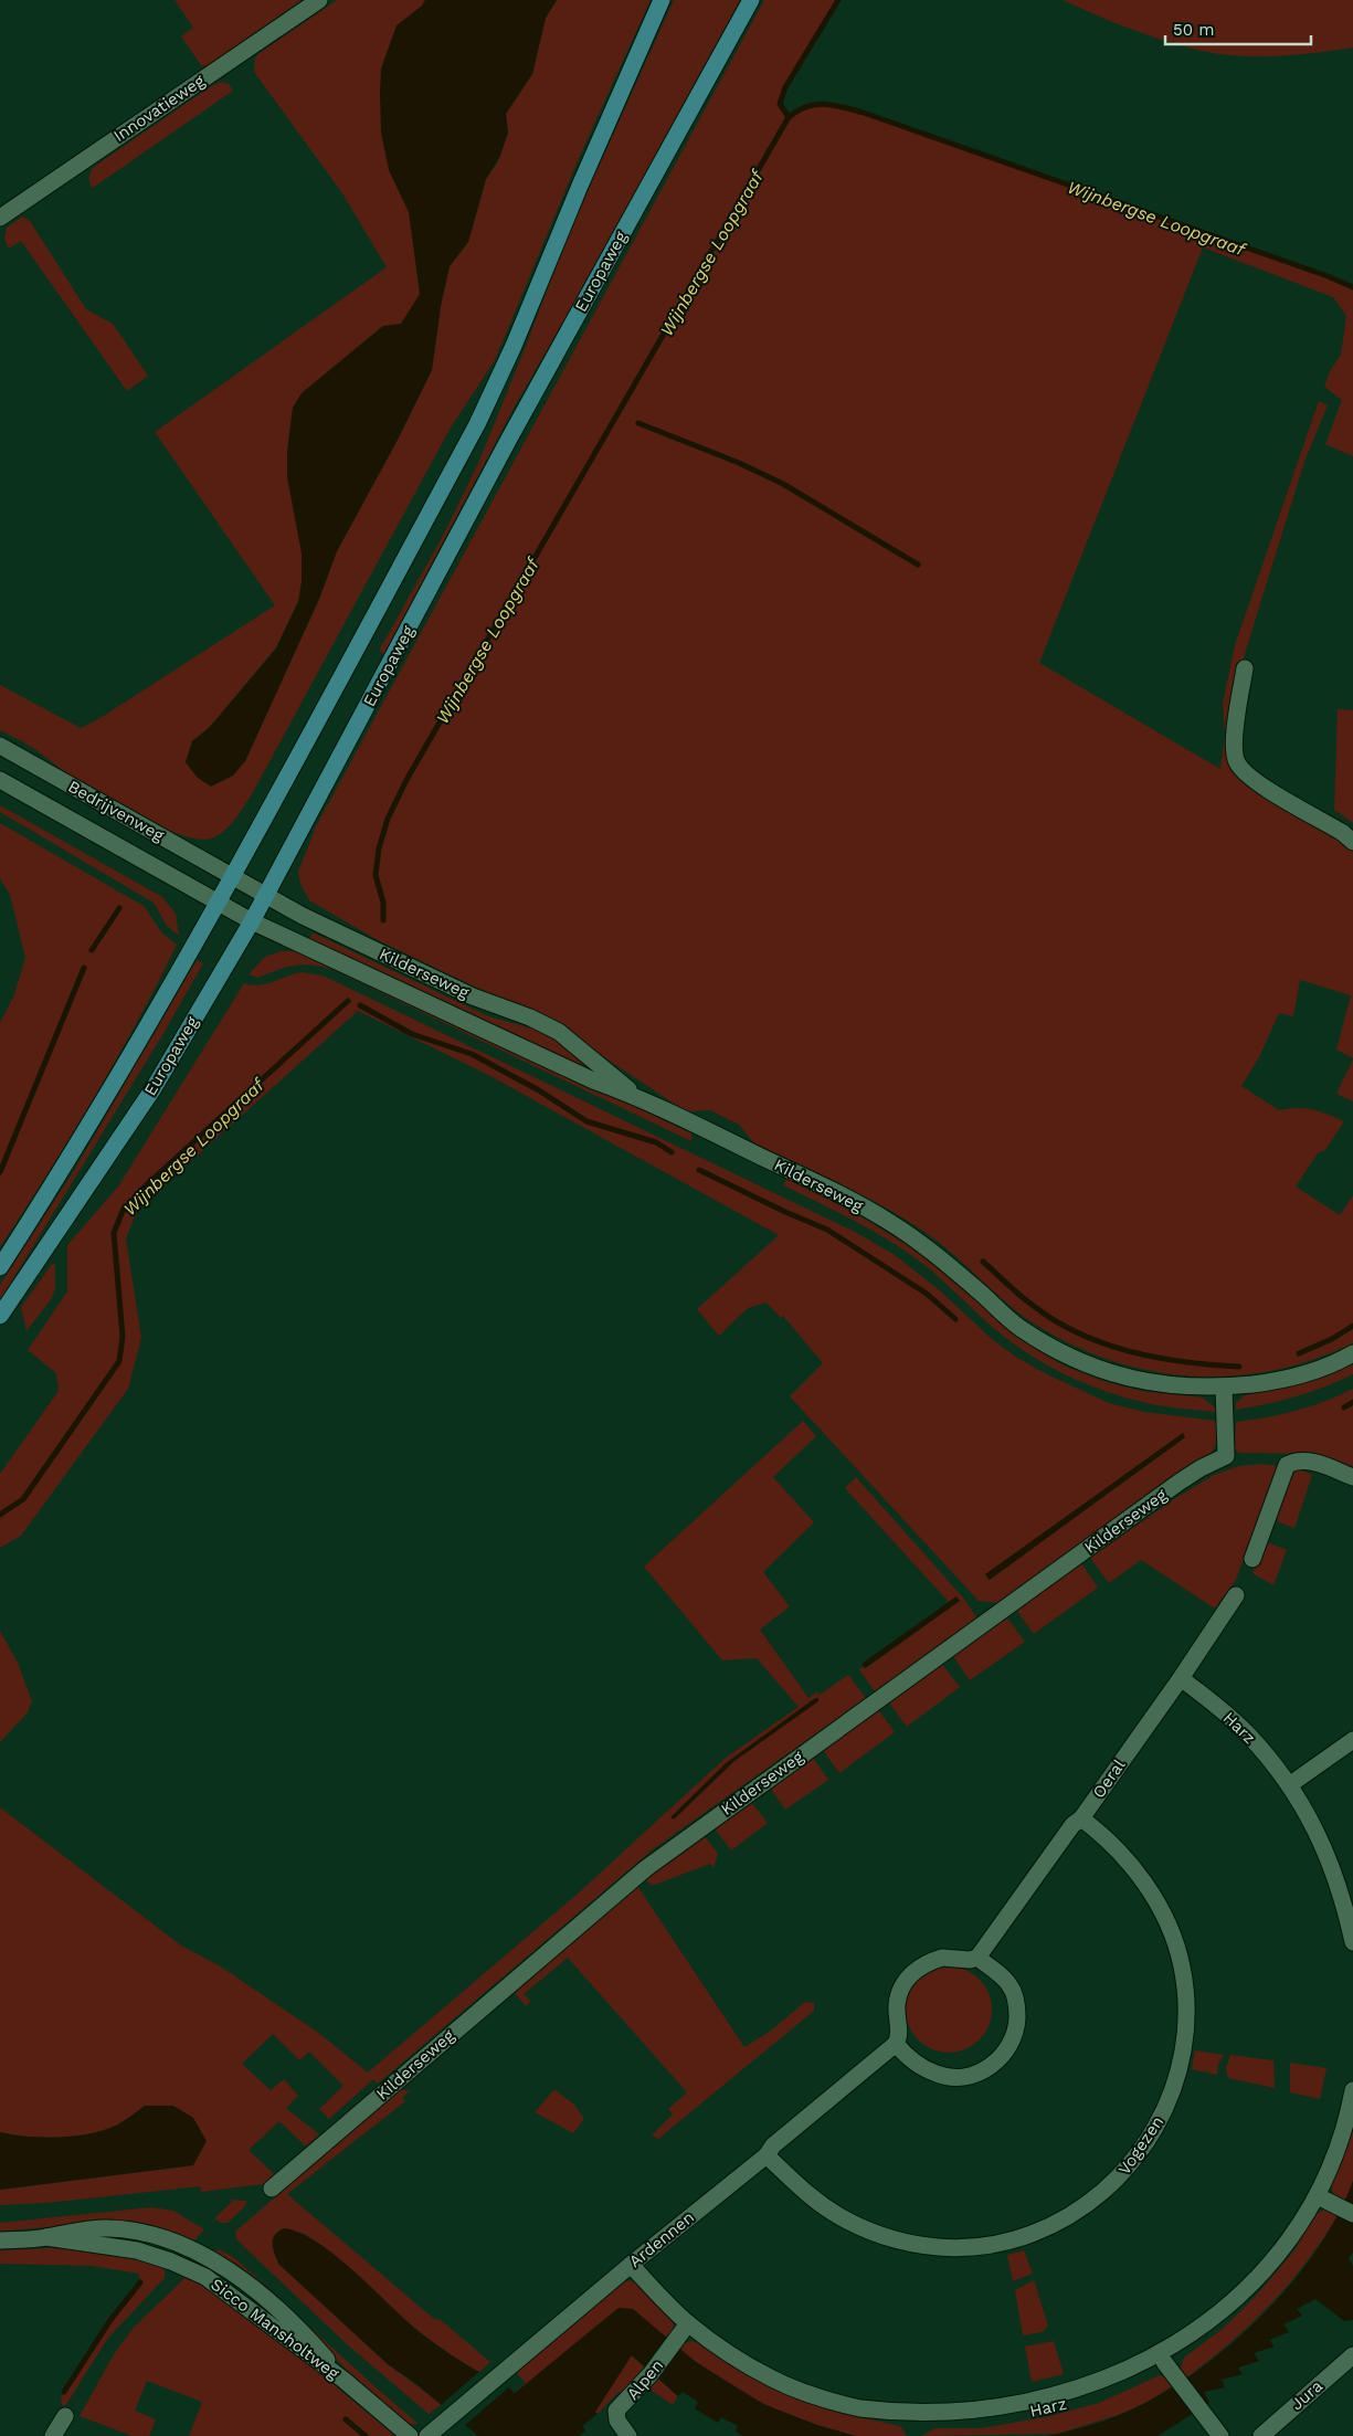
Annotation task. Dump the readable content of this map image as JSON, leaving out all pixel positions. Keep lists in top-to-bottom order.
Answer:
{
  "streets": {
    "main road": ["Europaweg"],
    "street": [
      "Innovatieweg",
      "Bedrijvenweg",
      "Kilderseweg",
      "Harz",
      "Oeral",
      "Vogezen",
      "Ardennen",
      "Sicco Mansholtweg",
      "Alpen",
      "Jura"
    ]
  },
  "crossings": [
    ["Europaweg", "Bedrijvenweg"],
    ["Europaweg", "Kilderseweg"],
    ["Bedrijvenweg", "Kilderseweg"],
    ["Harz", "Oeral"],
    ["Harz", "Ardennen"],
    ["Harz", "Alpen"],
    ["Oeral", "Vogezen"],
    ["Oeral", "Ardennen"],
    ["Vogezen", "Ardennen"]
  ],
  "water": ["Wijnbergse Loopgraaf"],
  "scale_bar": "50 m"
}
